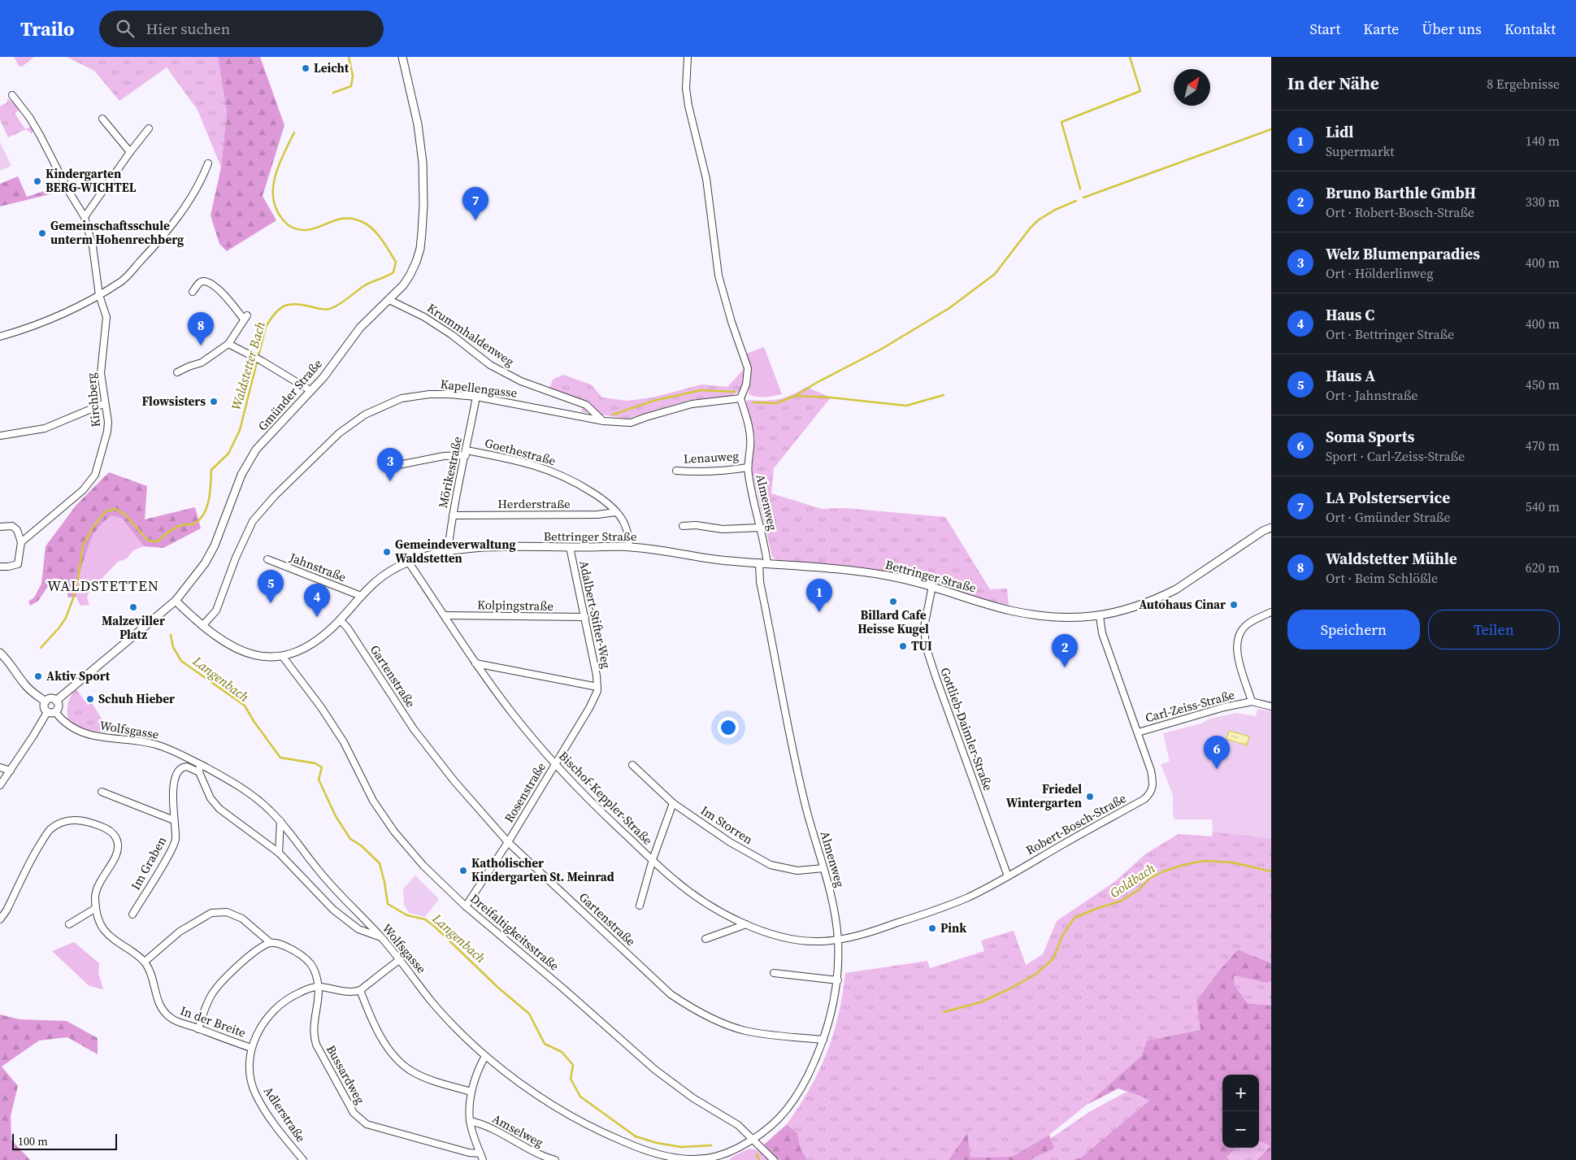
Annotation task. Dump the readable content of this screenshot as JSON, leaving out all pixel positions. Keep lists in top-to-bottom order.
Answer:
{
  "streets": {
    "street": [
      "Krummhaldenweg",
      "Kapellengasse",
      "Gmünder Straße",
      "Kirchberg",
      "Goethestraße",
      "Lenauweg",
      "Mörikestraße",
      "Almenweg",
      "Herderstraße",
      "Bettringer Straße",
      "Jahnstraße",
      "Kolpingstraße",
      "Adalbert-Stifter-Weg",
      "Gartenstraße",
      "Carl-Zeiss-Straße",
      "Gottlieb-Daimler-Straße",
      "Wolfsgasse",
      "Rosenstraße",
      "Bischof-Keppler-Straße",
      "Robert-Bosch-Straße",
      "Im Storren",
      "Im Graben",
      "Dreifaltigkeitsstraße",
      "In der Breite",
      "Bussardweg",
      "Adlerstraße",
      "Amselweg"
    ]
  },
  "crossings": [
    ["Krummhaldenweg", "Kapellengasse"],
    ["Krummhaldenweg", "Gmünder Straße"],
    ["Kapellengasse", "Mörikestraße"],
    ["Kapellengasse", "Almenweg"],
    ["Kapellengasse", "Bettringer Straße"],
    ["Gmünder Straße", "Bettringer Straße"],
    ["Gmünder Straße", "Wolfsgasse"],
    ["Goethestraße", "Mörikestraße"],
    ["Goethestraße", "Herderstraße"],
    ["Goethestraße", "Bettringer Straße"],
    ["Lenauweg", "Almenweg"],
    ["Mörikestraße", "Herderstraße"],
    ["Mörikestraße", "Bettringer Straße"],
    ["Almenweg", "Bettringer Straße"],
    ["Almenweg", "Gartenstraße"],
    ["Almenweg", "Wolfsgasse"],
    ["Almenweg", "Bischof-Keppler-Straße"],
    ["Almenweg", "Robert-Bosch-Straße"],
    ["Almenweg", "Im Storren"],
    ["Almenweg", "Dreifaltigkeitsstraße"],
    ["Bettringer Straße", "Jahnstraße"],
    ["Bettringer Straße", "Adalbert-Stifter-Weg"],
    ["Bettringer Straße", "Gartenstraße"],
    ["Bettringer Straße", "Gottlieb-Daimler-Straße"],
    ["Bettringer Straße", "Bischof-Keppler-Straße"],
    ["Bettringer Straße", "Robert-Bosch-Straße"],
    ["Bettringer Straße", "Dreifaltigkeitsstraße"],
    ["Kolpingstraße", "Adalbert-Stifter-Weg"],
    ["Kolpingstraße", "Bischof-Keppler-Straße"],
    ["Adalbert-Stifter-Weg", "Rosenstraße"],
    ["Gartenstraße", "Rosenstraße"],
    ["Carl-Zeiss-Straße", "Robert-Bosch-Straße"],
    ["Gottlieb-Daimler-Straße", "Robert-Bosch-Straße"],
    ["Wolfsgasse", "Dreifaltigkeitsstraße"],
    ["Rosenstraße", "Bischof-Keppler-Straße"],
    ["Rosenstraße", "Dreifaltigkeitsstraße"],
    ["Bischof-Keppler-Straße", "Robert-Bosch-Straße"],
    ["In der Breite", "Adlerstraße"],
    ["Bussardweg", "Adlerstraße"]
  ],
  "districts": ["WALDSTETTEN"],
  "water": ["Waldstetter Bach", "Langenbach", "Goldbach"],
  "places": [
    "Leicht",
    "Kindergarten BERG-WICHTEL",
    "Gemeinschaftsschule unterm Hohenrechberg",
    "Flowsisters",
    "Gemeindeverwaltung Waldstetten",
    "Billard Cafe Heisse Kugel",
    "Autohaus Cinar",
    "Malzeviller Platz",
    "TUI",
    "Aktiv Sport",
    "Schuh Hieber",
    "Friedel Wintergarten",
    "Katholischer Kindergarten St. Meinrad",
    "Pink"
  ],
  "scale_bar": "100 m",
  "north": "top right",
  "page": {
    "header": "Trailo",
    "search": "Hier suchen",
    "nav": [
      "Start",
      "Karte",
      "Über uns",
      "Kontakt"
    ],
    "heading": ["In der Nähe", "8 Ergebnisse"],
    "list": [
      {
        "mark": "1",
        "name": "Lidl",
        "note": "Supermarkt",
        "value": "140 m"
      },
      {
        "mark": "2",
        "name": "Bruno Barthle GmbH",
        "note": "Ort · Robert-Bosch-Straße",
        "value": "330 m"
      },
      {
        "mark": "3",
        "name": "Welz Blumenparadies",
        "note": "Ort · Hölderlinweg",
        "value": "400 m"
      },
      {
        "mark": "4",
        "name": "Haus C",
        "note": "Ort · Bettringer Straße",
        "value": "400 m"
      },
      {
        "mark": "5",
        "name": "Haus A",
        "note": "Ort · Jahnstraße",
        "value": "450 m"
      },
      {
        "mark": "6",
        "name": "Soma Sports",
        "note": "Sport · Carl-Zeiss-Straße",
        "value": "470 m"
      },
      {
        "mark": "7",
        "name": "LA Polsterservice",
        "note": "Ort · Gmünder Straße",
        "value": "540 m"
      },
      {
        "mark": "8",
        "name": "Waldstetter Mühle",
        "note": "Ort · Beim Schlößle",
        "value": "620 m"
      }
    ],
    "pins": [
      "7",
      "8",
      "3",
      "5",
      "1",
      "4",
      "2",
      "6"
    ],
    "buttons": ["Speichern", "Teilen"],
    "map_buttons": ["+", "−"],
    "scale": "100 m"
  }
}
